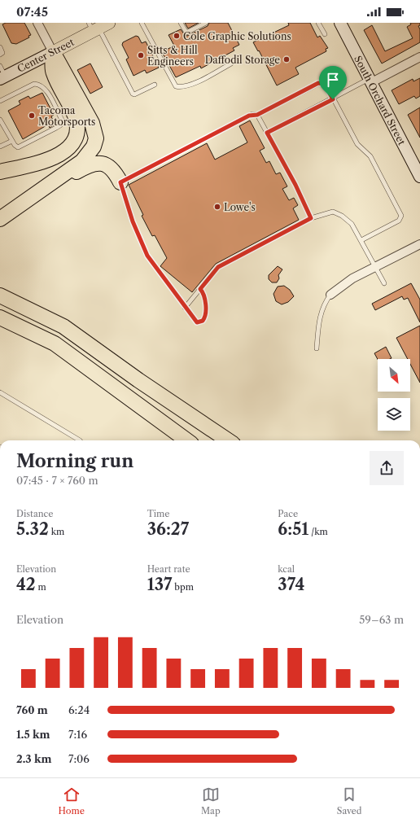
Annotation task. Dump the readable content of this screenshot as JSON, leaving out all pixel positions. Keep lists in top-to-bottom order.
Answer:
{
  "streets": {
    "main road": ["Center Street", "South Orchard Street"]
  },
  "places": [
    "Cole Graphic Solutions",
    "Sitts & Hill Engineers",
    "Daffodil Storage",
    "Tacoma Motorsports",
    "Lowe's"
  ],
  "north": "bottom right",
  "page": {
    "status": "07:45",
    "heading": ["Morning run", "07:45 · 7 × 760 m"],
    "stats": [
      ["Distance", "5.32 km"],
      ["Time", "36:27"],
      ["Pace", "6:51 /km"],
      ["Elevation", "42 m"],
      ["Heart rate", "137 bpm"],
      ["kcal", "374"]
    ],
    "chart": ["Elevation", "59–63 m"],
    "list": [
      {
        "name": "760 m",
        "note": "6:24"
      },
      {
        "name": "1.5 km",
        "note": "7:16"
      },
      {
        "name": "2.3 km",
        "note": "7:06"
      }
    ],
    "tabs": ["Home", "Map", "Saved"]
  }
}
